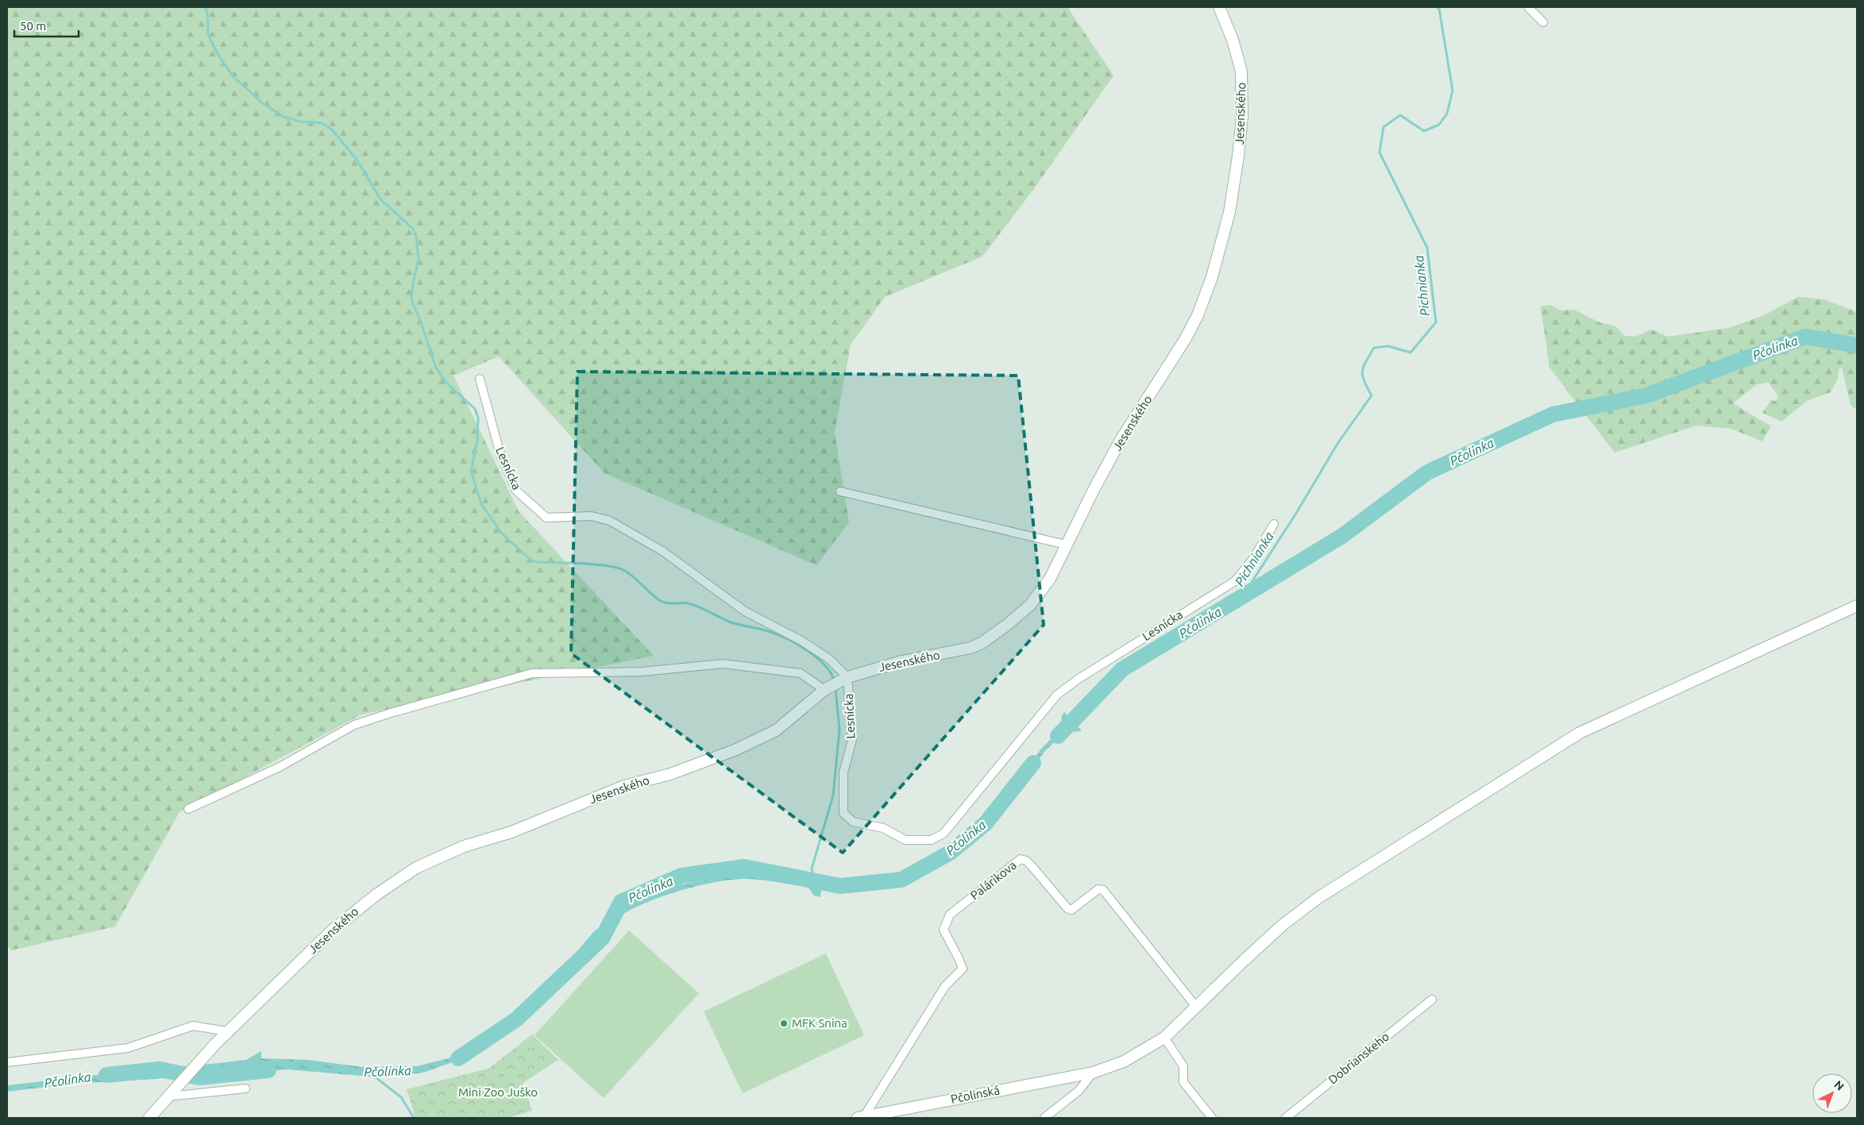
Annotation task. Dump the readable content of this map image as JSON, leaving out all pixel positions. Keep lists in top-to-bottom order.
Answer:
{
  "streets": {
    "street": [
      "Jesenského",
      "Lesnícka",
      "Palárikova",
      "Dobrianskeho",
      "Pčolinská"
    ]
  },
  "crossings": [
    ["Jesenského", "Lesnícka"],
    ["Palárikova", "Pčolinská"]
  ],
  "water": ["Pichnianka", "Pčolinka"],
  "parks": ["Mini Zoo Juško"],
  "places": ["MFK Snina"],
  "scale_bar": "50 m",
  "north": "top right"
}
